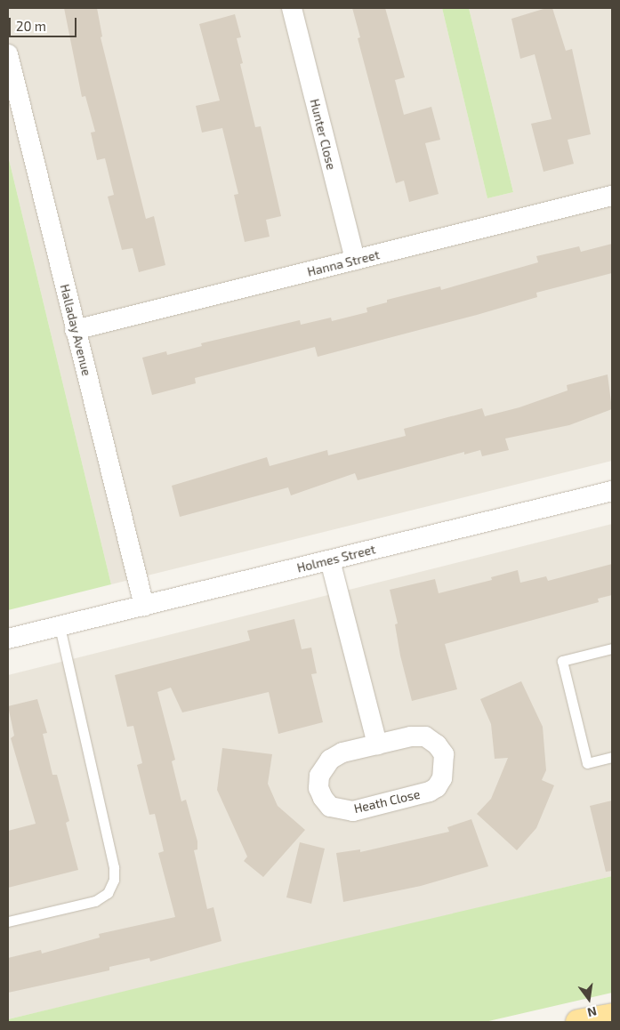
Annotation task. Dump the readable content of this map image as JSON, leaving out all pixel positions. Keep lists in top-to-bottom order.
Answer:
{
  "streets": {
    "street": [
      "Hunter Close",
      "Hanna Street",
      "Halladay Avenue",
      "Holmes Street",
      "Heath Close"
    ]
  },
  "crossings": [
    ["Hunter Close", "Hanna Street"],
    ["Hanna Street", "Halladay Avenue"],
    ["Halladay Avenue", "Holmes Street"]
  ],
  "scale_bar": "20 m",
  "north": "bottom"
}
